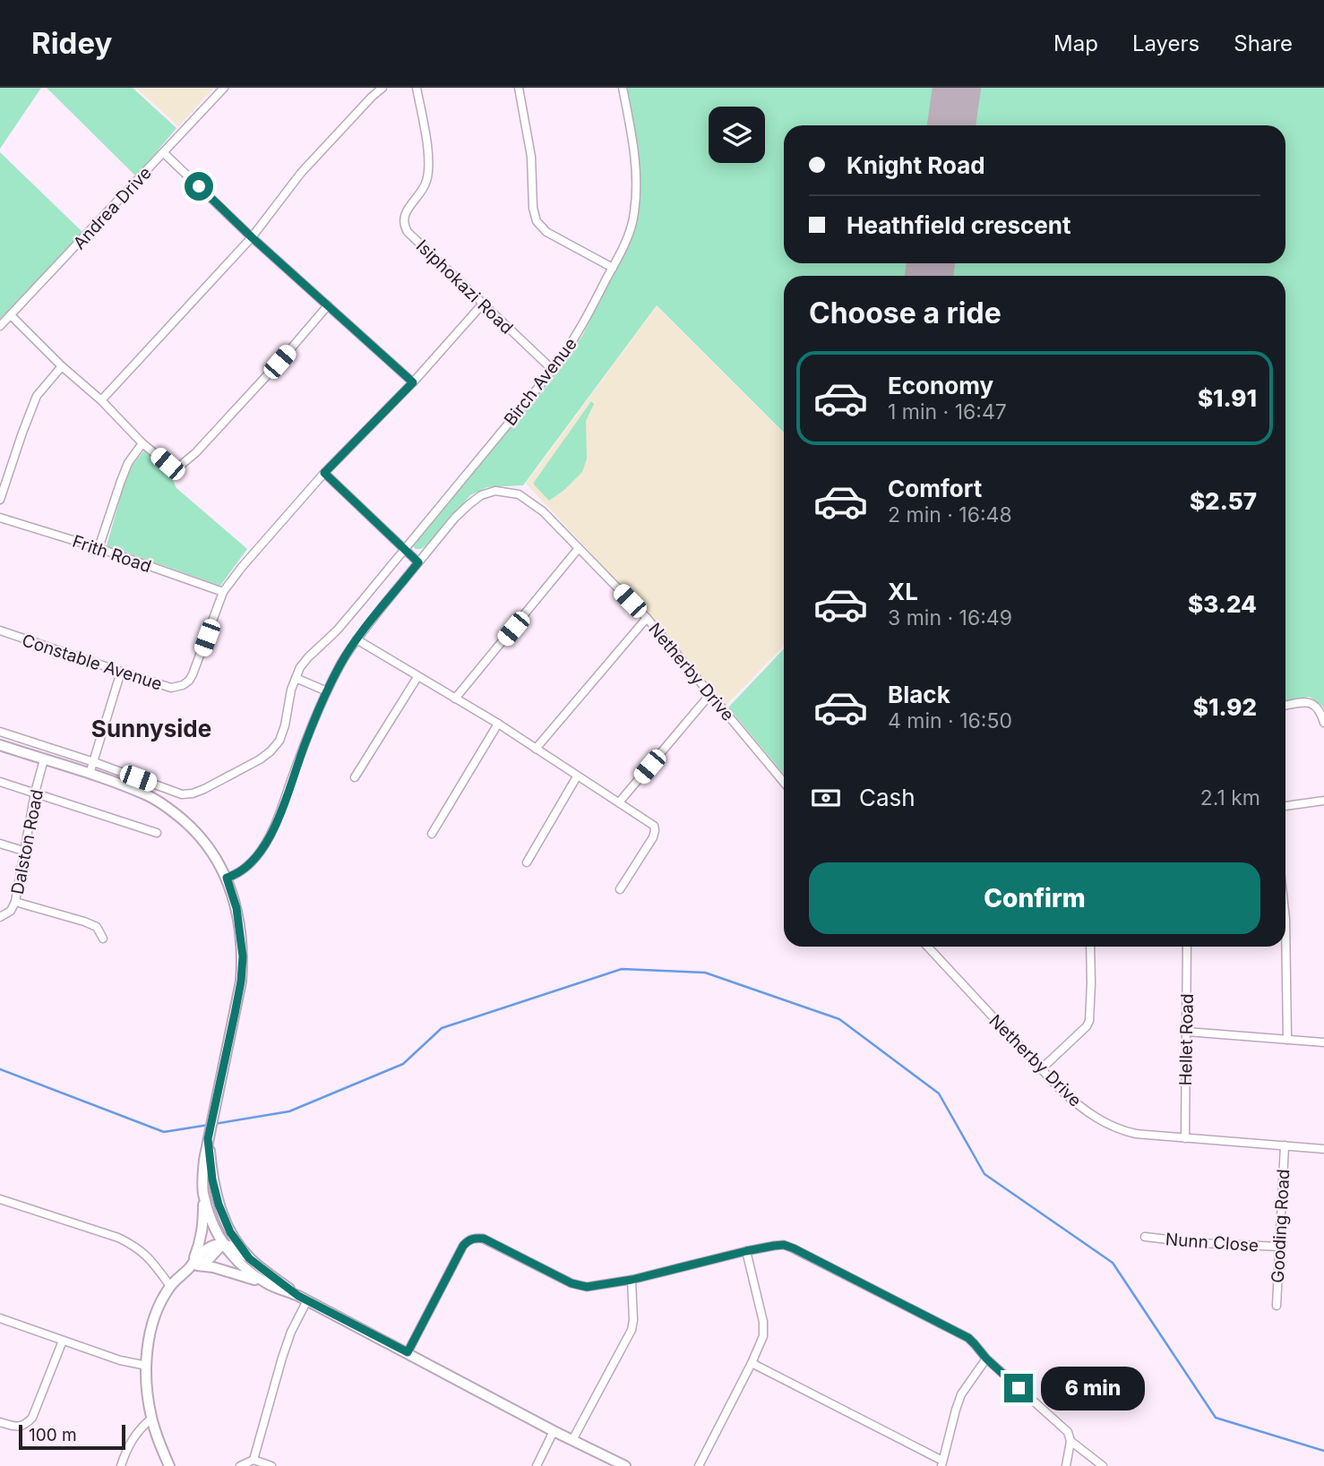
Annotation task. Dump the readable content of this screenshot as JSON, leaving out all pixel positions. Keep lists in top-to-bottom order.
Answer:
{
  "streets": {
    "street": [
      "Andrea Drive",
      "Isiphokazi Road",
      "Birch Avenue",
      "Frith Road",
      "Constable Avenue",
      "Netherby Drive",
      "Dalston Road",
      "Hellet Road",
      "Gooding Road",
      "Nunn Close"
    ]
  },
  "crossings": [
    ["Isiphokazi Road", "Birch Avenue"],
    ["Isiphokazi Road", "Constable Avenue"],
    ["Frith Road", "Constable Avenue"],
    ["Netherby Drive", "Hellet Road"],
    ["Netherby Drive", "Gooding Road"],
    ["Gooding Road", "Nunn Close"]
  ],
  "districts": ["Sunnyside"],
  "scale_bar": "100 m",
  "page": {
    "header": "Ridey",
    "nav": ["Map", "Layers", "Share"],
    "banner": ["Knight Road", "Heathfield crescent"],
    "heading": "Choose a ride",
    "list": [
      {
        "name": "Economy",
        "note": "1 min · 16:47",
        "value": "$1.91"
      },
      {
        "name": "Comfort",
        "note": "2 min · 16:48",
        "value": "$2.57"
      },
      {
        "name": "XL",
        "note": "3 min · 16:49",
        "value": "$3.24"
      },
      {
        "name": "Black",
        "note": "4 min · 16:50",
        "value": "$1.92"
      }
    ],
    "pay": ["Cash", "2.1 km"],
    "buttons": "Confirm",
    "bubble": "6 min",
    "scale": "100 m"
  }
}
